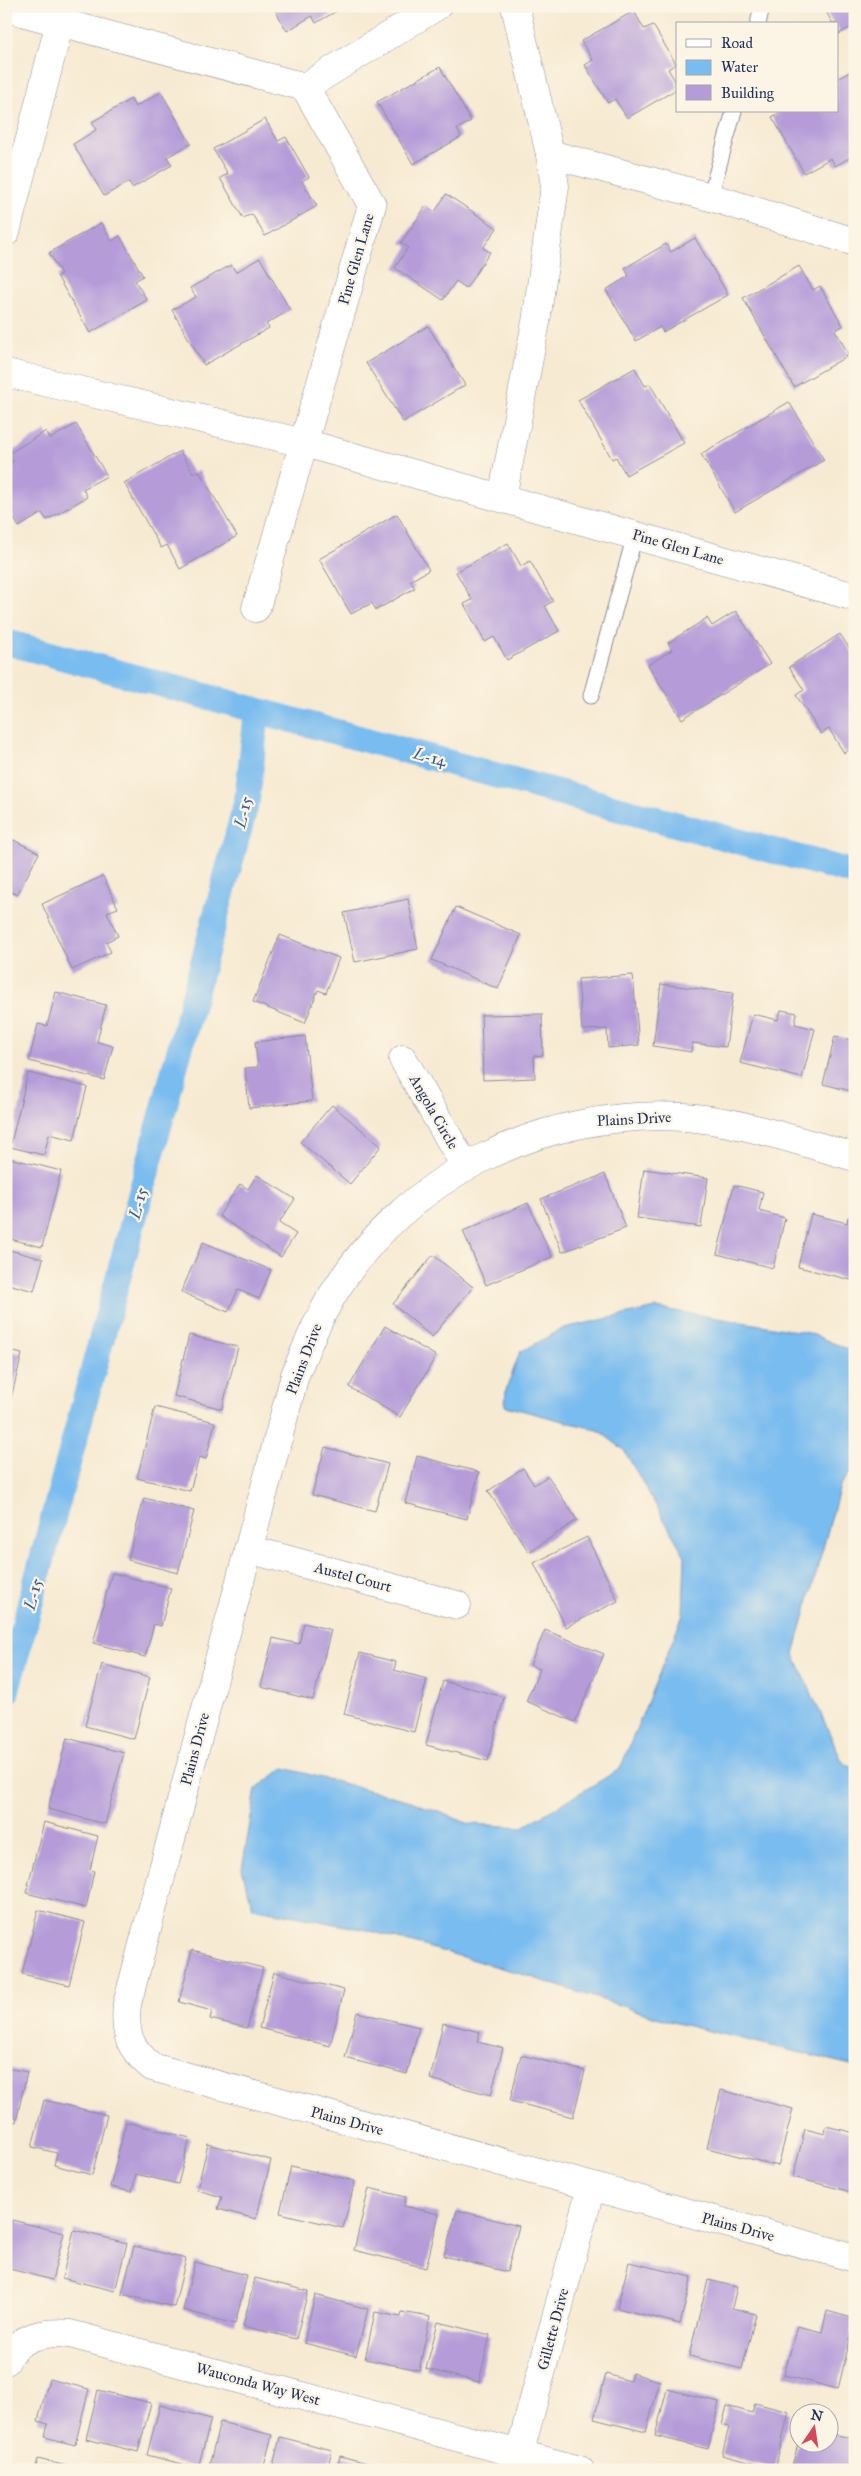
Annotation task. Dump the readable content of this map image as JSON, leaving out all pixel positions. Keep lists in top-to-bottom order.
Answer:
{
  "streets": {
    "street": [
      "Pine Glen Lane",
      "Angola Circle",
      "Plains Drive",
      "Austel Court",
      "Gillette Drive",
      "Wauconda Way West"
    ]
  },
  "crossings": [
    ["Angola Circle", "Plains Drive"],
    ["Plains Drive", "Austel Court"],
    ["Plains Drive", "Gillette Drive"],
    ["Gillette Drive", "Wauconda Way West"]
  ],
  "water": ["L-14", "L-15"],
  "legend": ["Road", "Water", "Building"],
  "north": "top"
}
